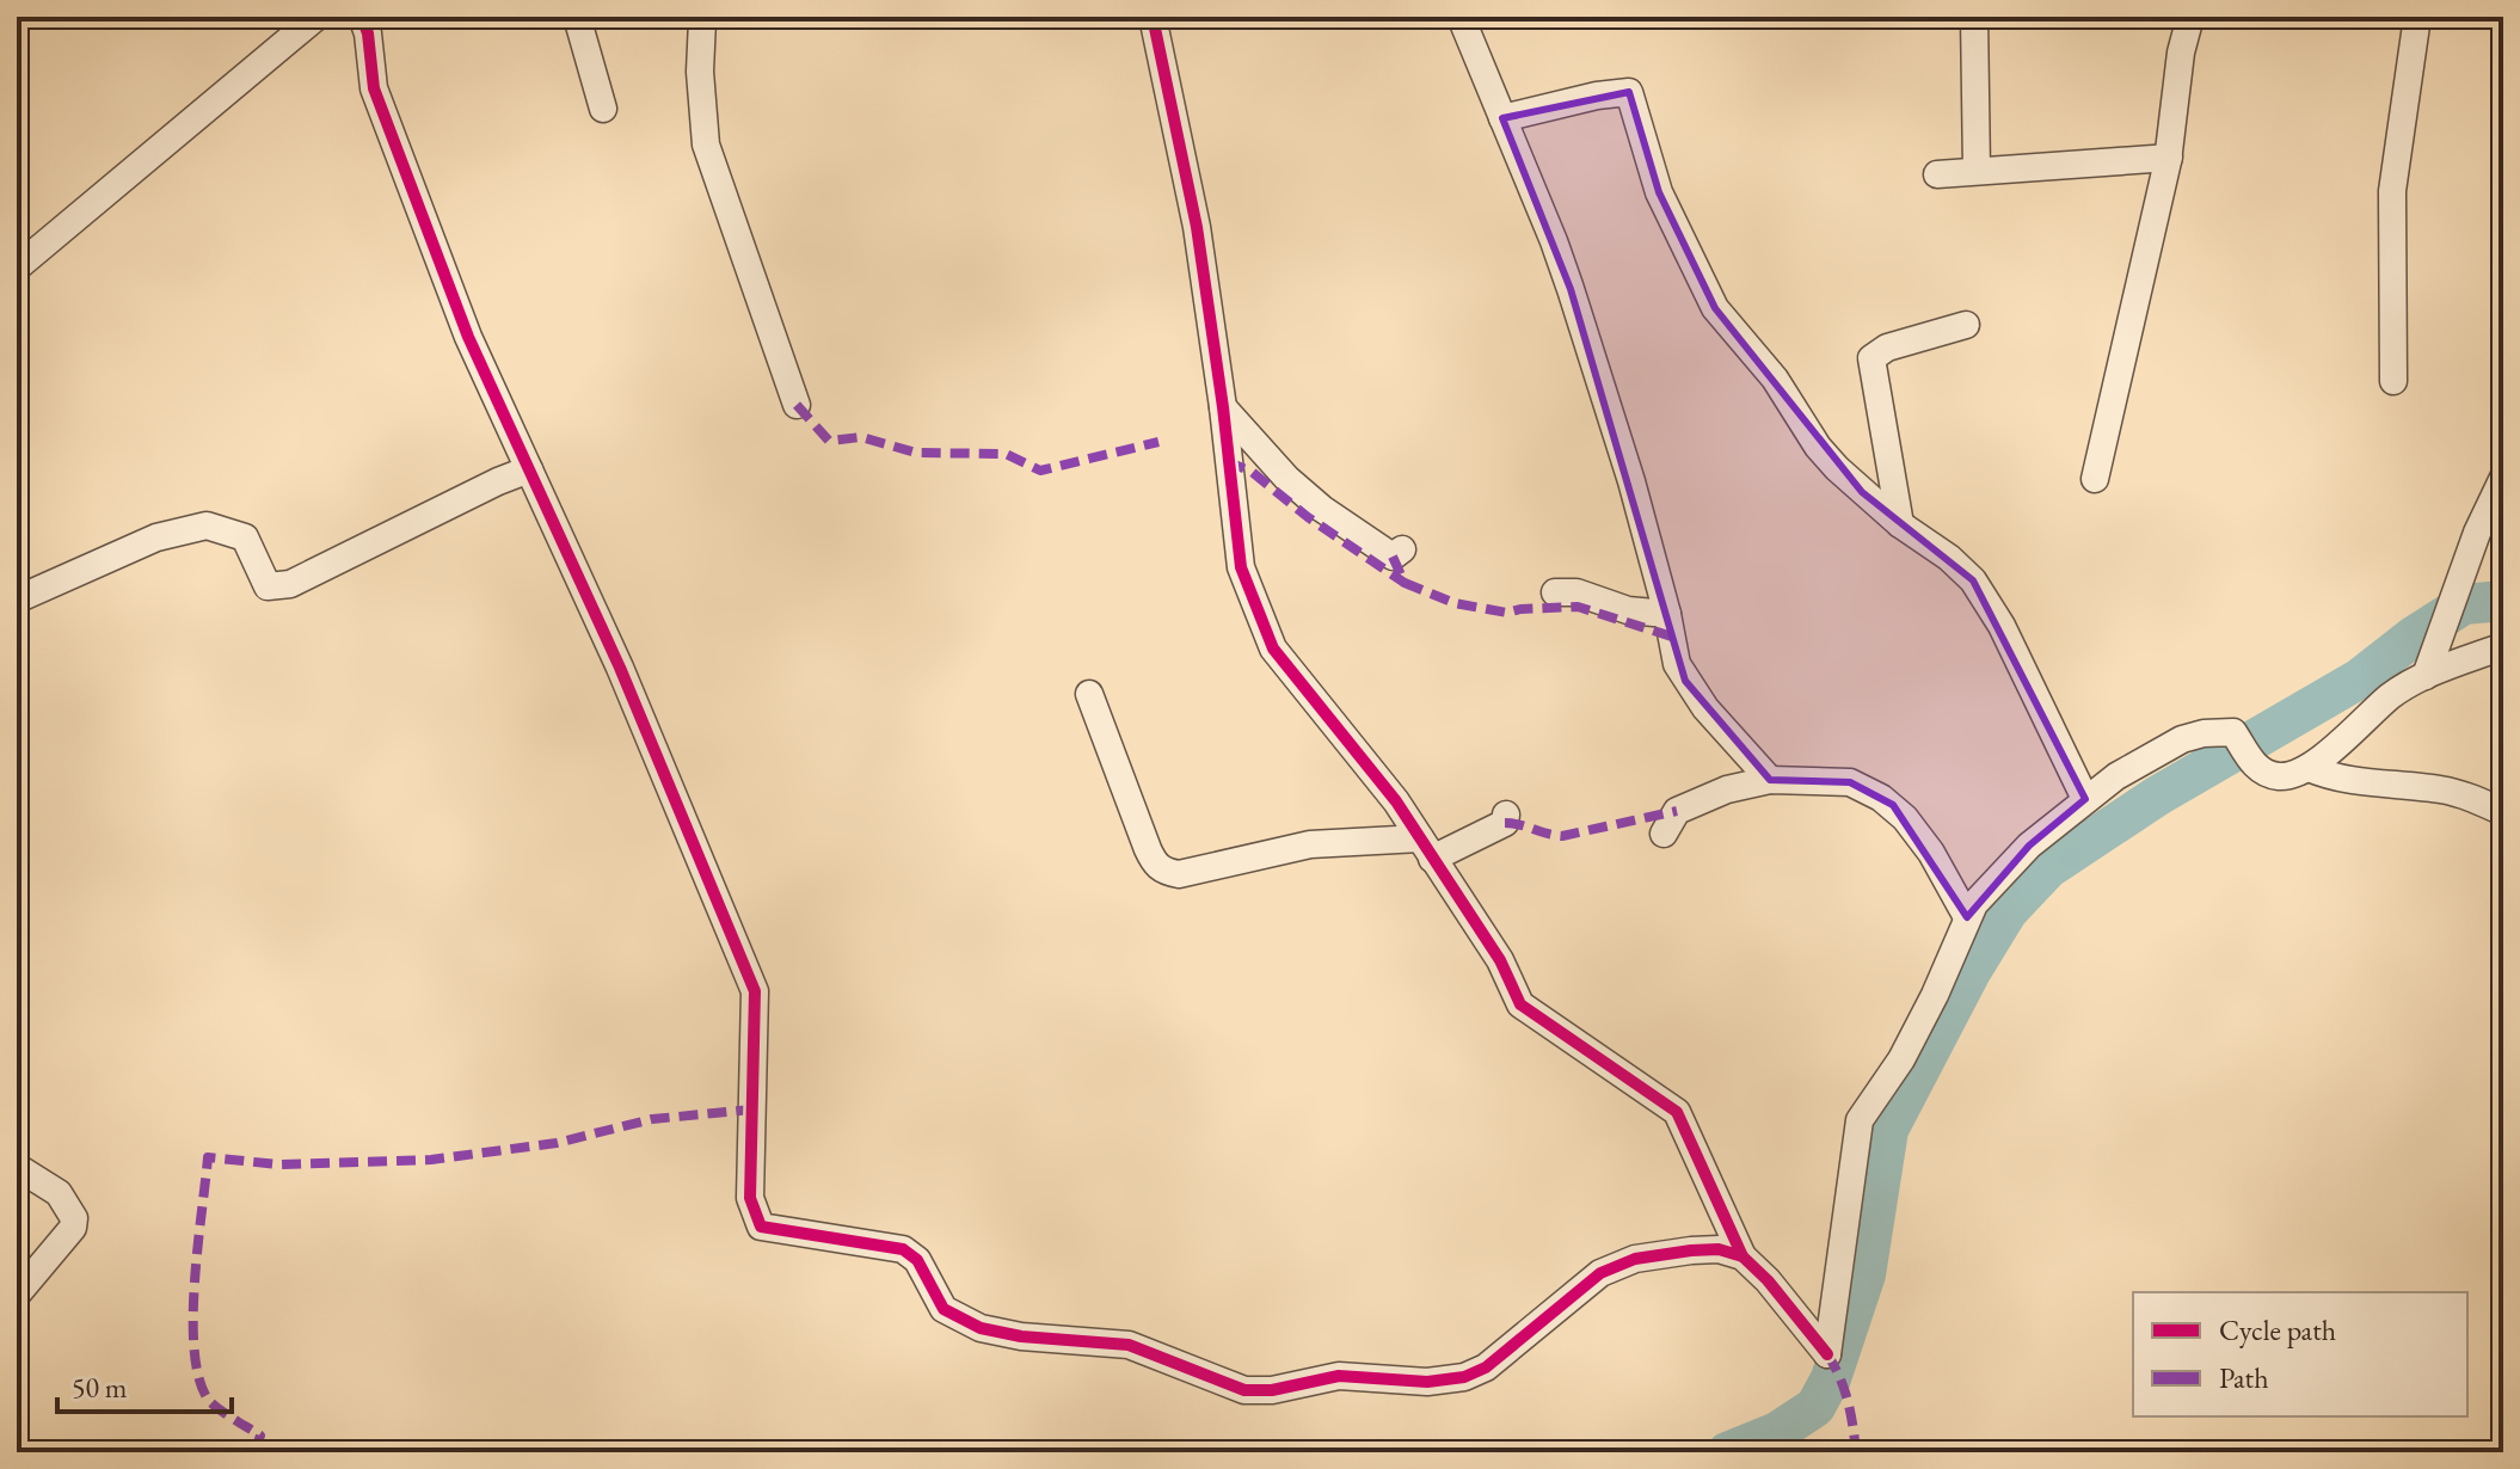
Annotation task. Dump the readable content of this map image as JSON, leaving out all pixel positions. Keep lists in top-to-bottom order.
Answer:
{
  "legend": ["Cycle path", "Path"],
  "scale_bar": "50 m"
}
